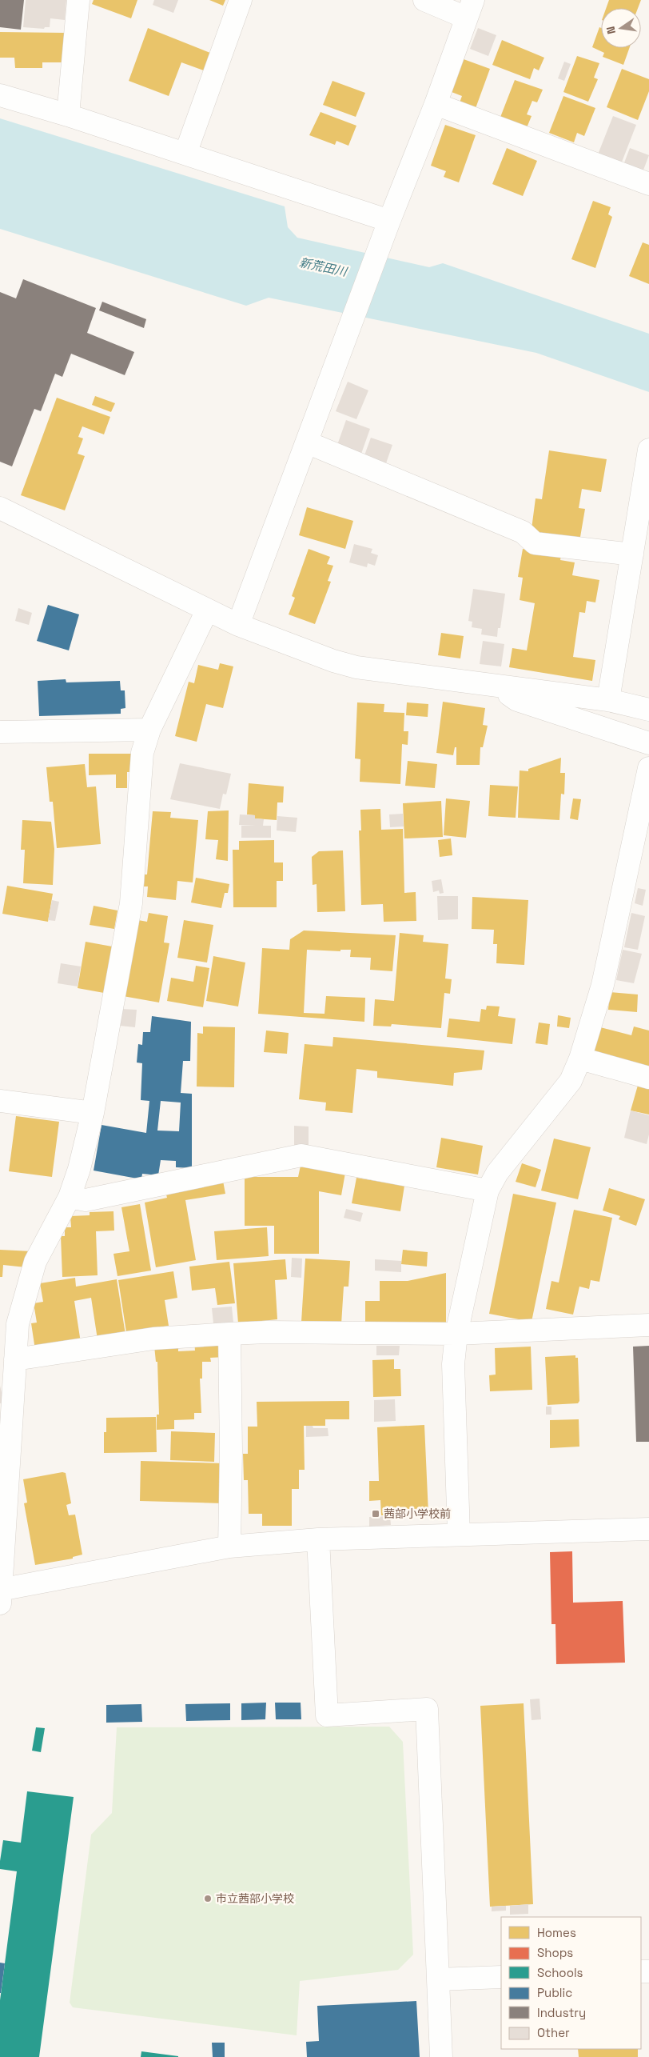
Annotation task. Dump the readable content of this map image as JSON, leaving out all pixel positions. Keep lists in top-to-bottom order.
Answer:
{
  "water": ["新荒田川"],
  "places": {
    "transit": ["茜部小学校前"],
    "other": ["市立茜部小学校"]
  },
  "legend": [
    "Homes",
    "Shops",
    "Schools",
    "Public",
    "Industry",
    "Other"
  ],
  "north": "left"
}
